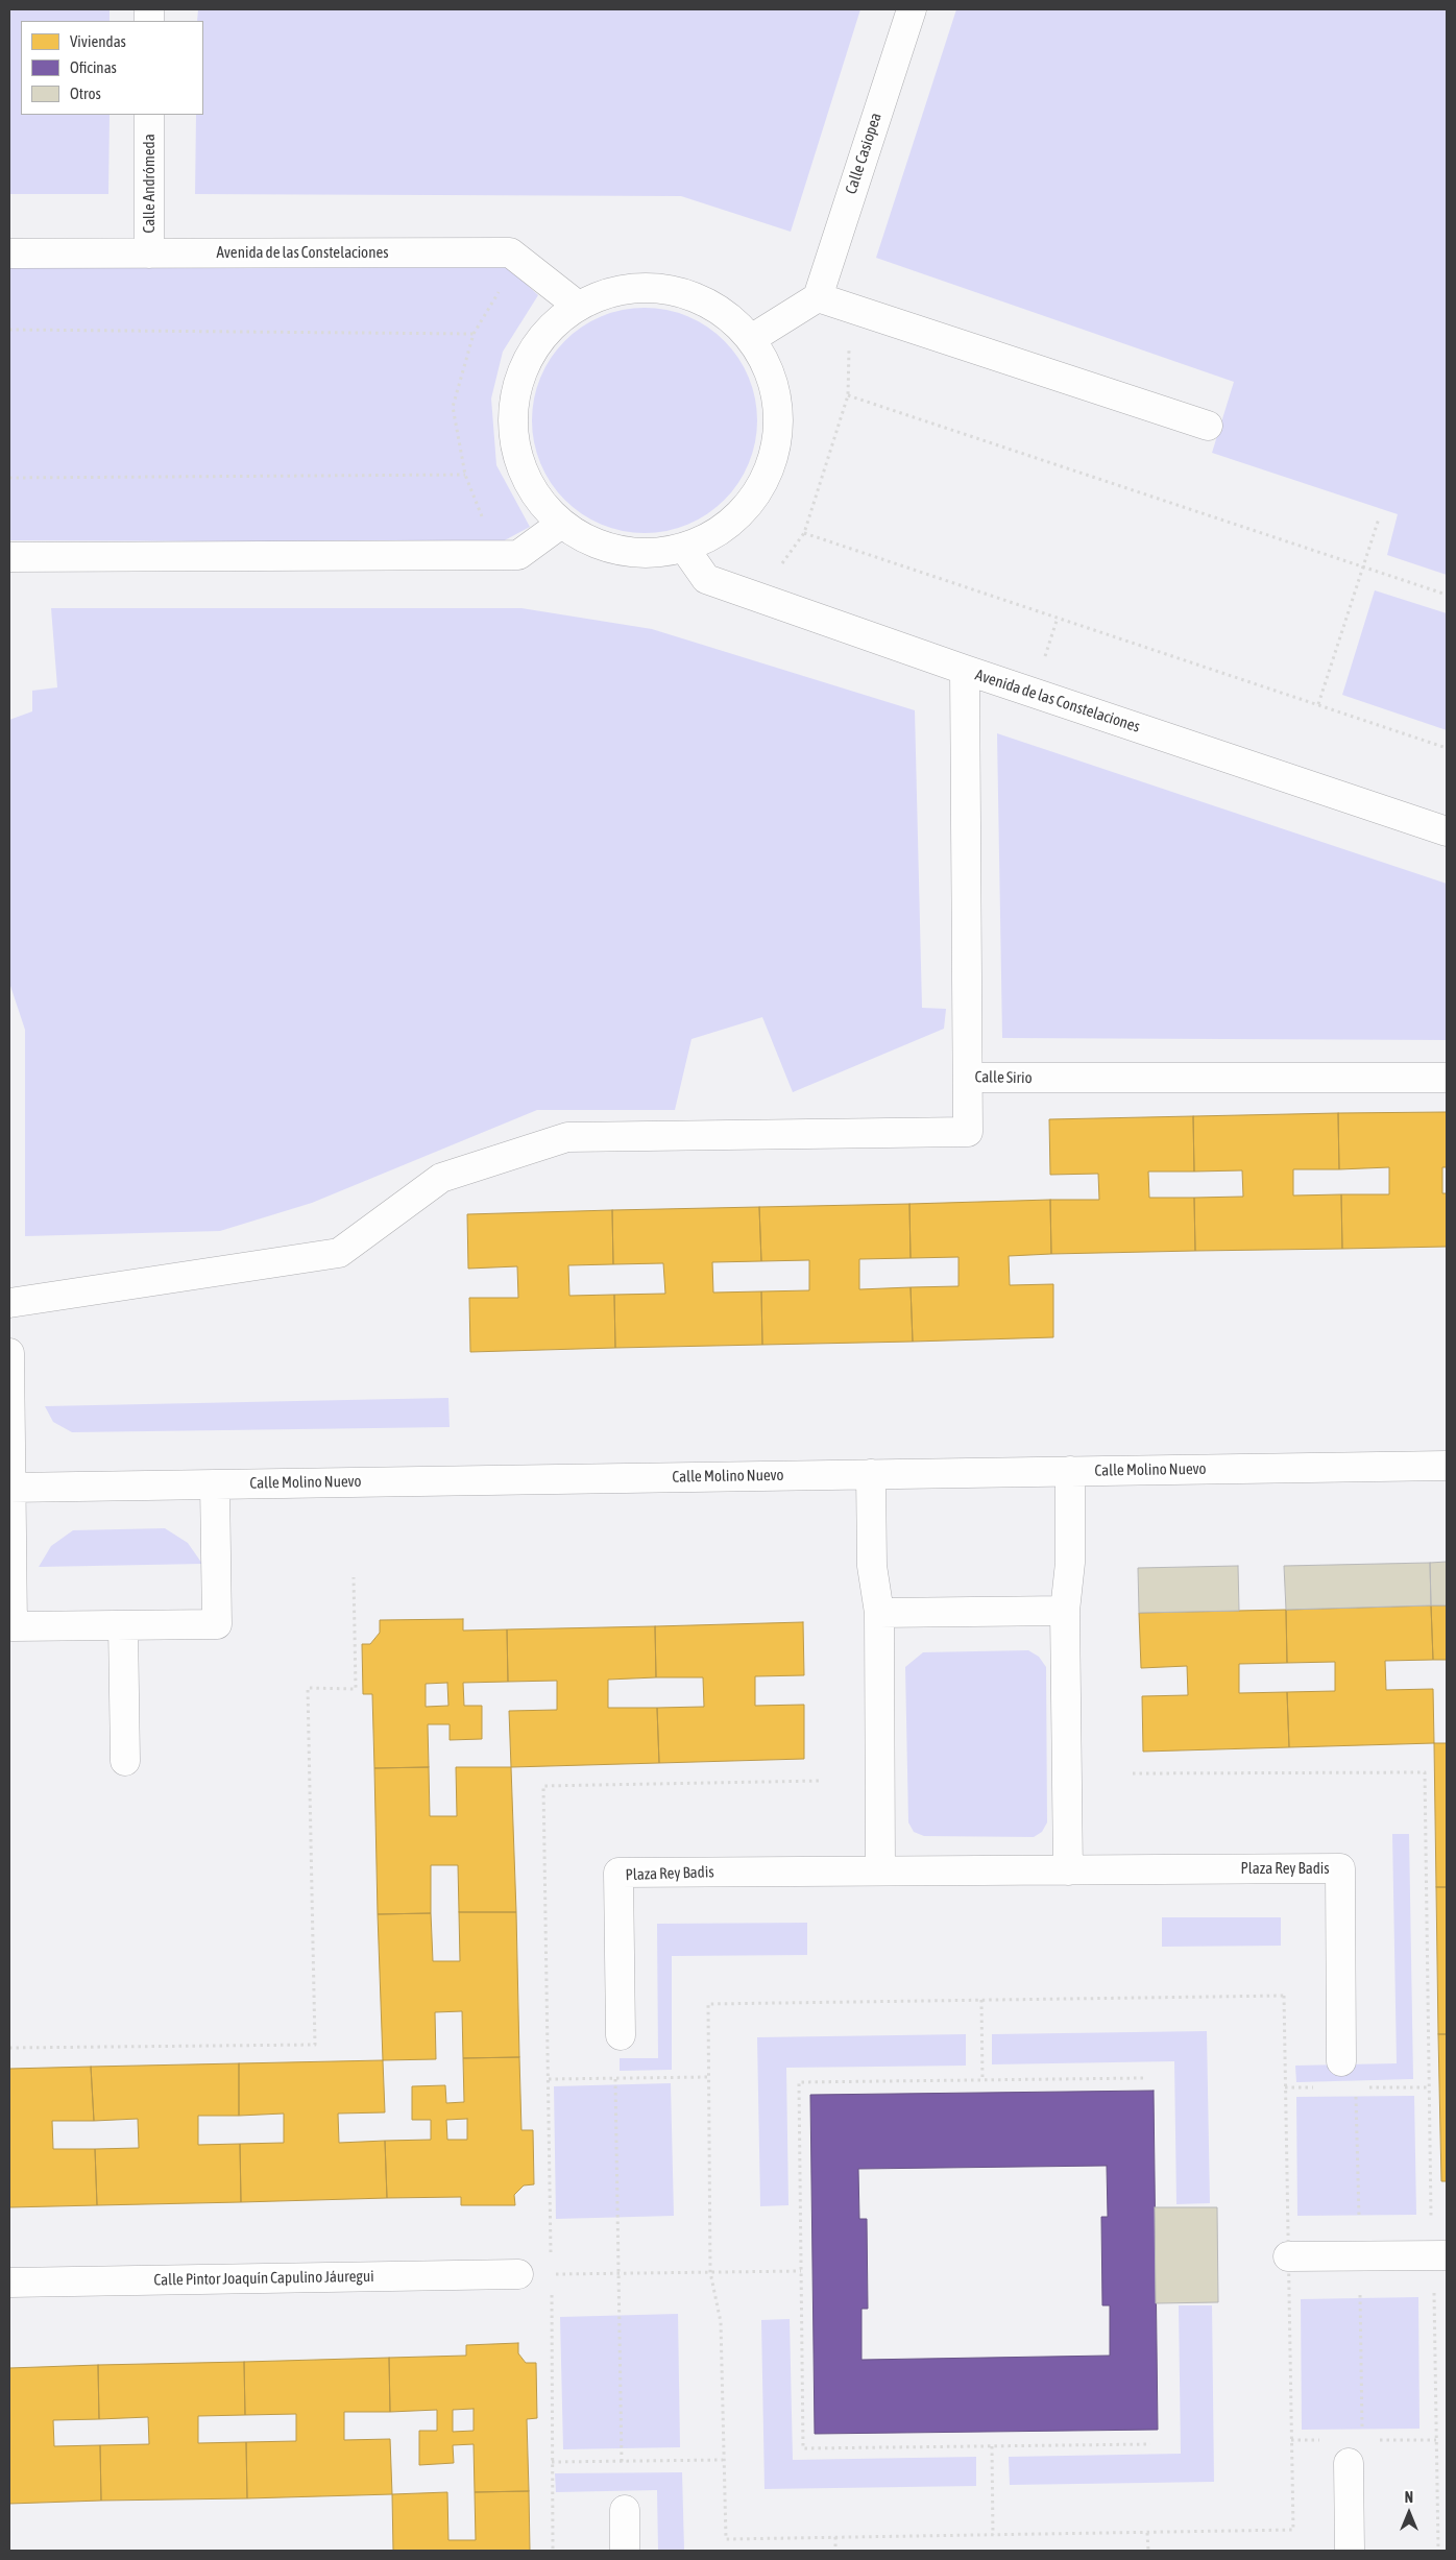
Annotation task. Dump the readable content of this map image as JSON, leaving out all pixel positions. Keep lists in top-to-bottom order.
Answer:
{
  "streets": {
    "street": [
      "Calle Casiopea",
      "Calle Andrómeda",
      "Avenida de las Constelaciones",
      "Calle Sirio",
      "Calle Molino Nuevo",
      "Plaza Rey Badis",
      "Calle Pintor Joaquín Capulino Jáuregui"
    ]
  },
  "crossings": [
    ["Calle Andrómeda", "Avenida de las Constelaciones"],
    ["Avenida de las Constelaciones", "Calle Sirio"]
  ],
  "legend": ["Viviendas", "Oficinas", "Otros"],
  "north": "top"
}
